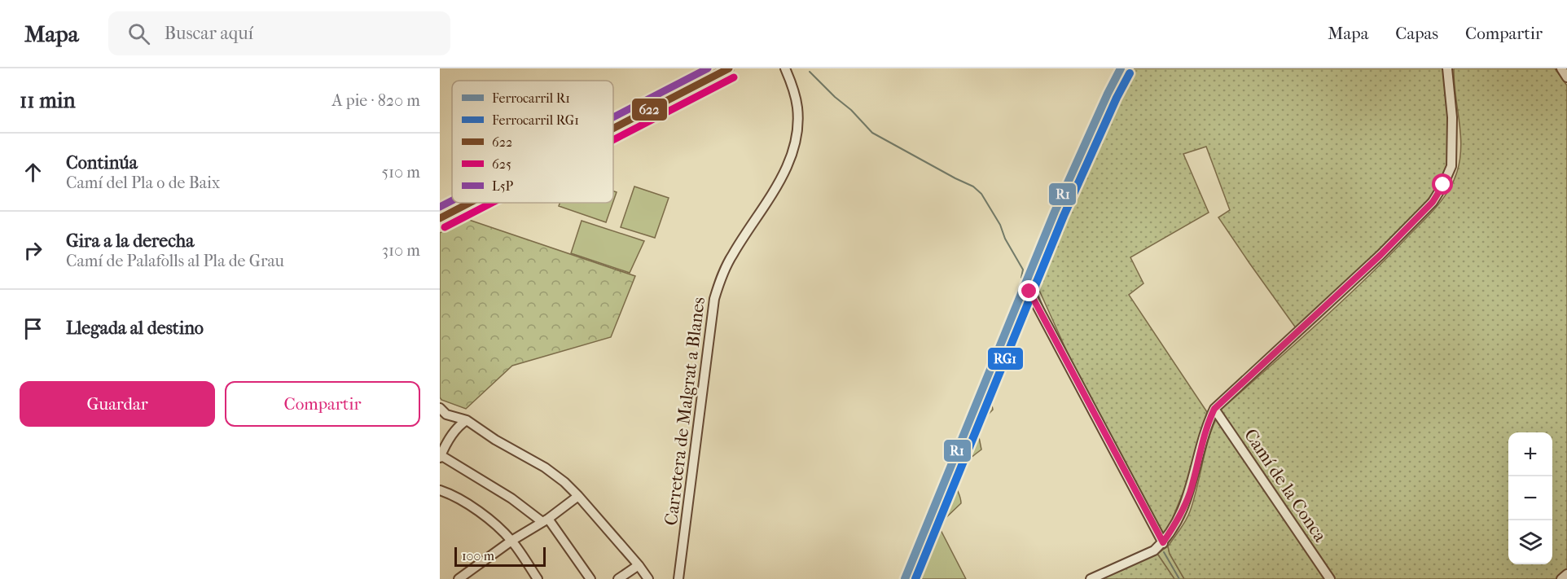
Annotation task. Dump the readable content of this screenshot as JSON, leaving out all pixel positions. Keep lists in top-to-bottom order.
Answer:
{
  "streets": {
    "street": ["Carretera de Malgrat a Blanes", "Camí de la Conca"]
  },
  "lines": [
    "rail line R1",
    "transit line 622",
    "transit line L5P",
    "rail line RG1",
    "transit line 625"
  ],
  "legend": [
    "Ferrocarril R1",
    "Ferrocarril RG1",
    "622",
    "625",
    "L5P"
  ],
  "scale_bar": "100 m",
  "page": {
    "header": "Mapa",
    "search": "Buscar aquí",
    "nav": ["Mapa", "Capas", "Compartir"],
    "heading": ["11 min", "A pie · 820 m"],
    "list": [
      ["Continúa", "Camí del Pla o de Baix", "510 m"],
      ["Gira a la derecha", "Camí de Palafolls al Pla de Grau", "310 m"],
      "Llegada al destino"
    ],
    "buttons": ["Guardar", "Compartir"],
    "map_buttons": ["+", "−"],
    "scale": "100 m"
  }
}
